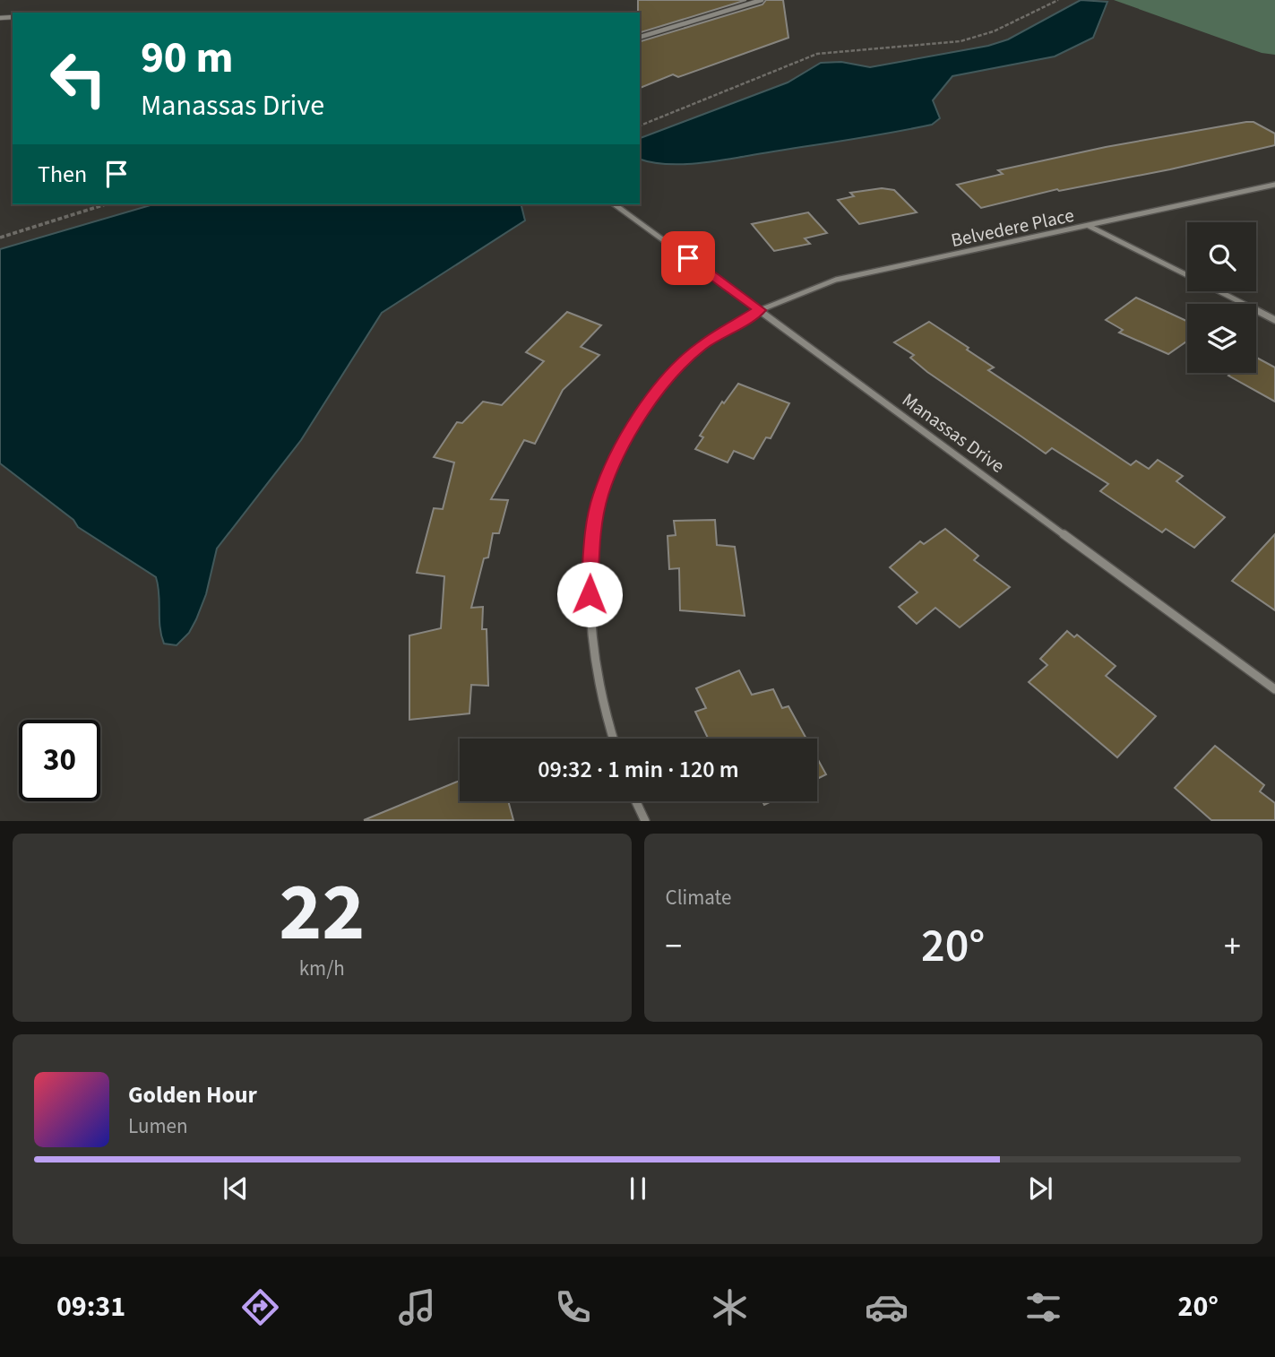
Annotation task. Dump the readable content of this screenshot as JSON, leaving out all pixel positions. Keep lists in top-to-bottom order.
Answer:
{
  "streets": {
    "street": ["Belvedere Place", "Manassas Drive"]
  },
  "crossings": [
    ["Belvedere Place", "Manassas Drive"]
  ],
  "page": {
    "turn": ["90 m", "Manassas Drive"],
    "then": "Then",
    "limit": "30",
    "trip": "09:32 · 1 min · 120 m",
    "tile": [
      ["22", "km/h"],
      "Climate"
    ],
    "heat": ["−", "20°", "+"],
    "song": ["Golden Hour", "Lumen"],
    "tabs": ["09:31", "20°"]
  }
}
